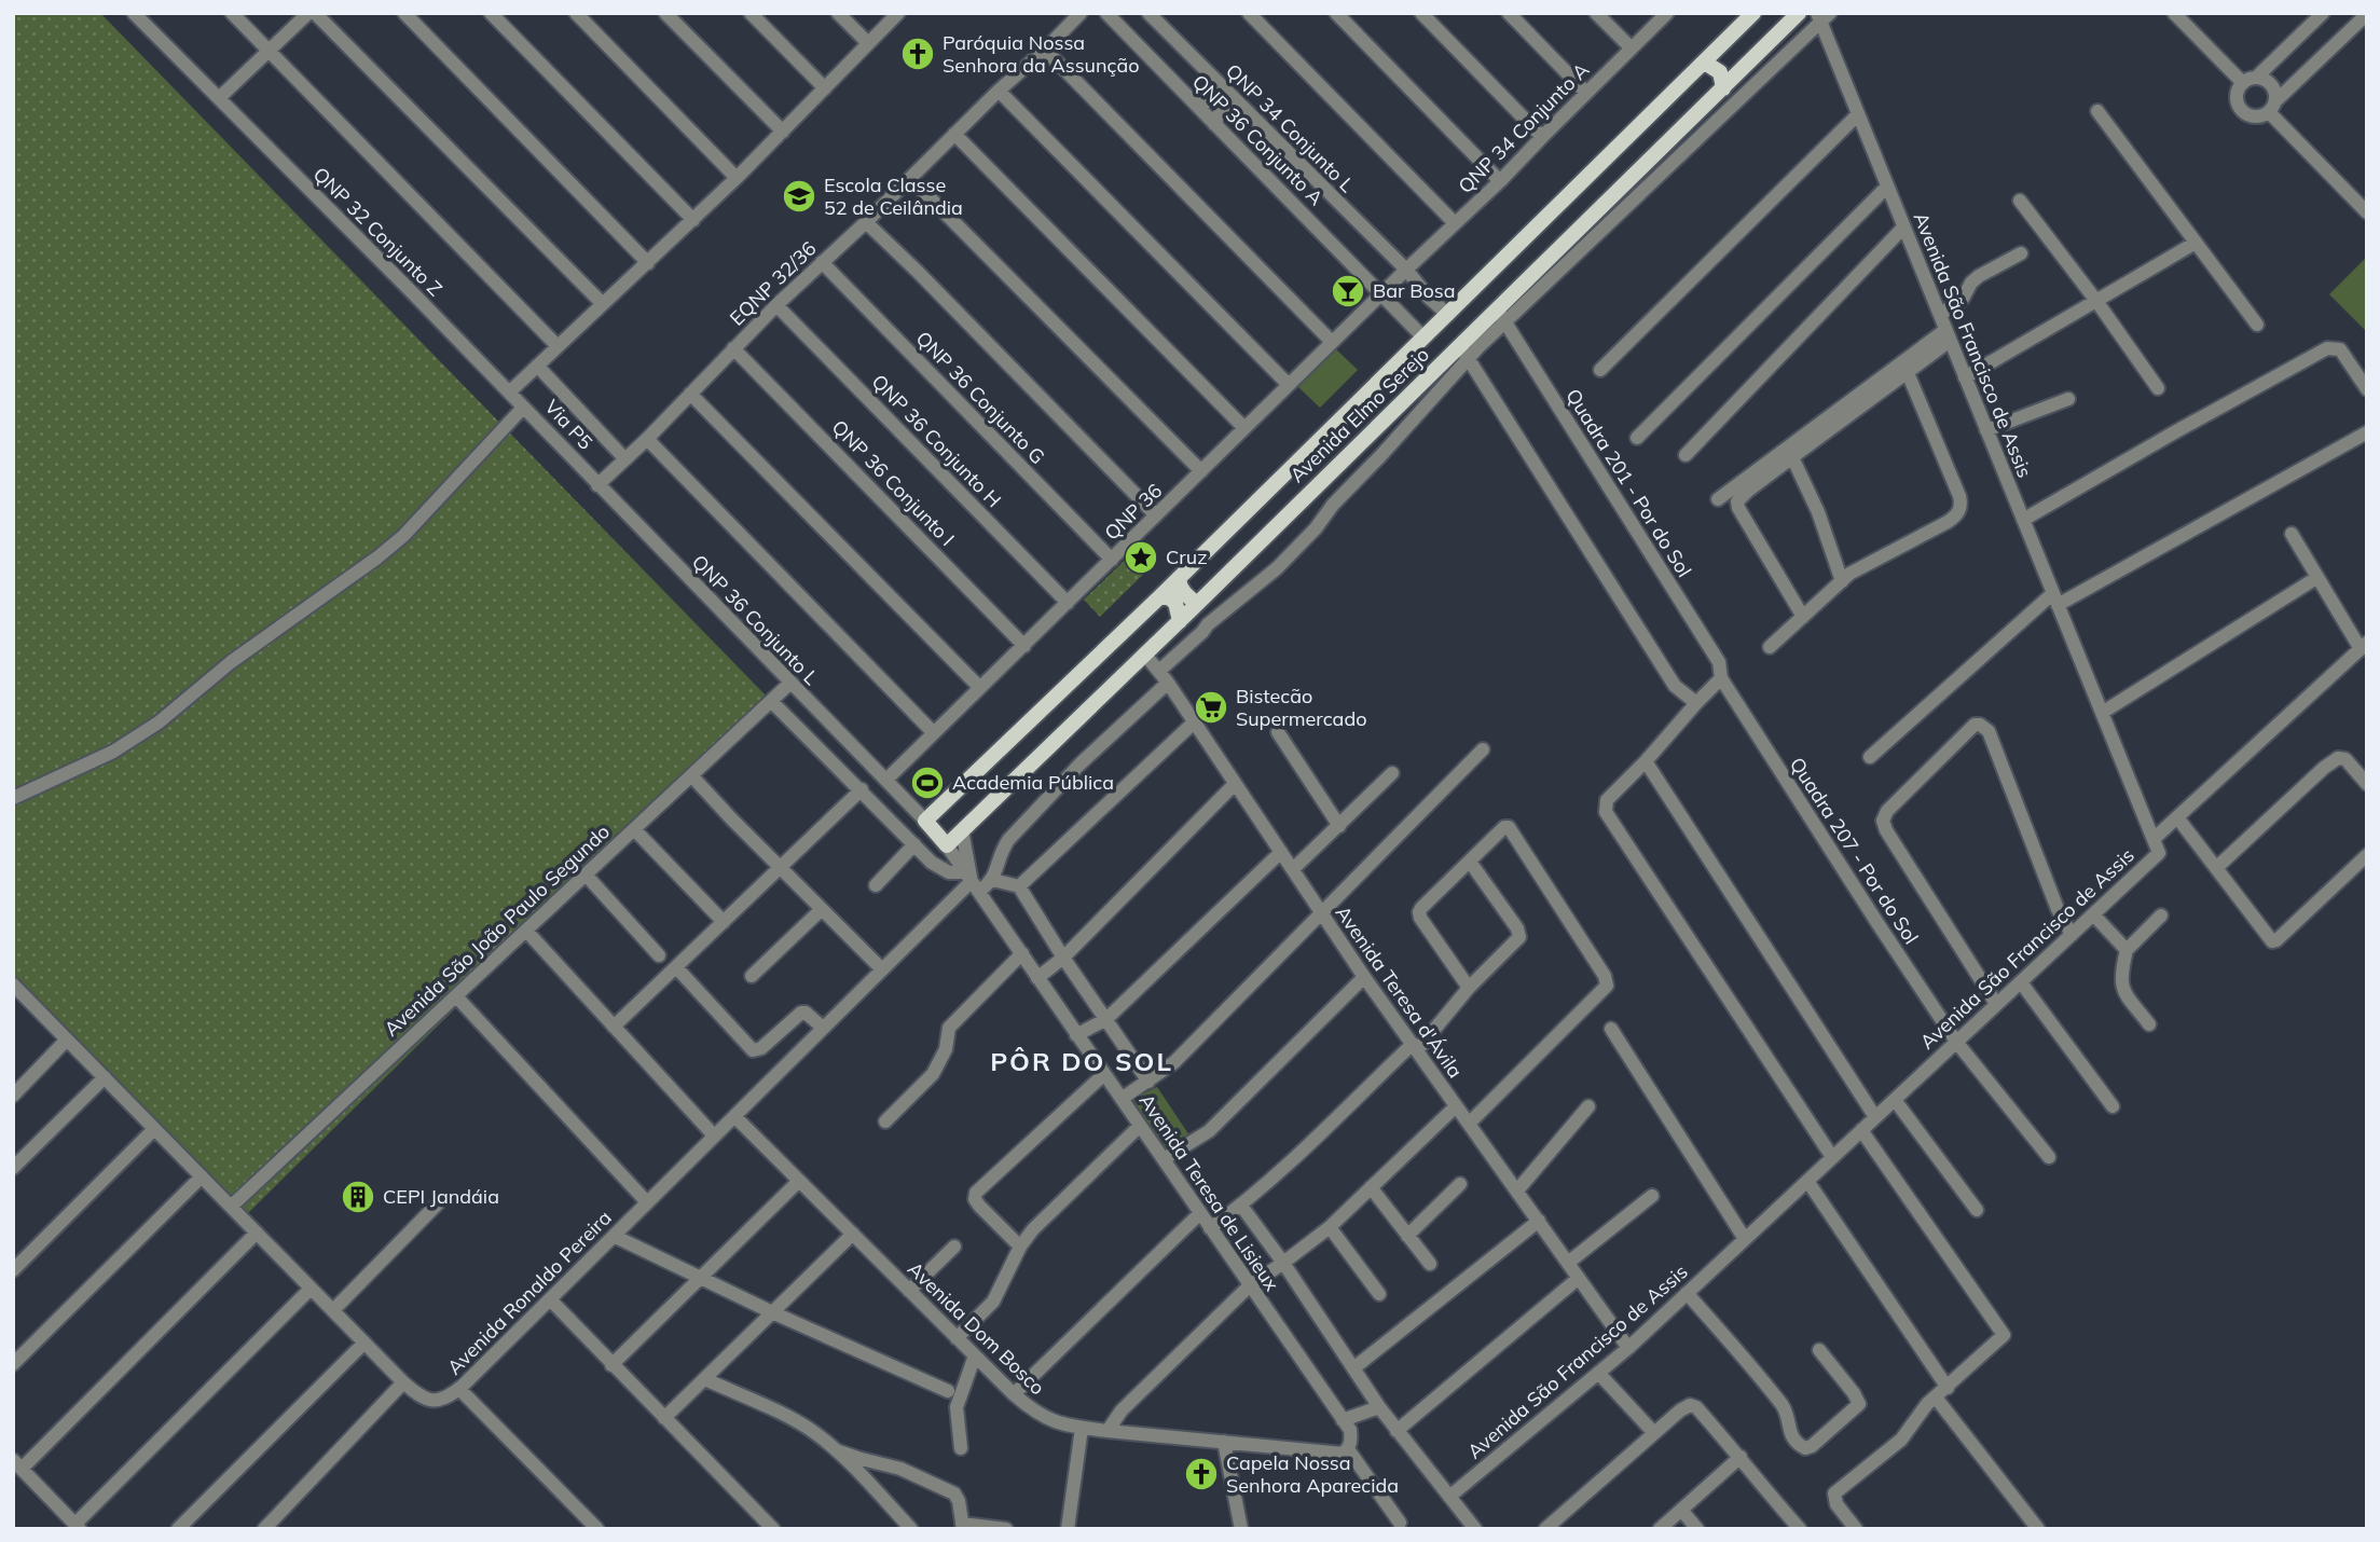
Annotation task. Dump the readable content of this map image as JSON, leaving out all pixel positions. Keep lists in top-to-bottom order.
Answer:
{
  "streets": {
    "main road": ["Avenida Elmo Serejo"],
    "street": [
      "QNP 34 Conjunto L",
      "QNP 34 Conjunto A",
      "QNP 36 Conjunto A",
      "QNP 32 Conjunto Z",
      "EQNP 32/36",
      "Avenida São Francisco de Assis",
      "QNP 36 Conjunto G",
      "Via P5",
      "QNP 36 Conjunto H",
      "QNP 36 Conjunto I",
      "Quadra 201 - Por do Sol",
      "QNP 36",
      "QNP 36 Conjunto L",
      "Quadra 207 - Por do Sol",
      "Avenida São João Paulo Segundo",
      "Avenida Teresa d'Ávila",
      "Avenida Teresa de Lisieux",
      "Avenida Ronaldo Pereira",
      "Avenida Dom Bosco"
    ]
  },
  "crossings": [
    ["QNP 34 Conjunto L", "QNP 34 Conjunto A"],
    ["QNP 34 Conjunto L", "Avenida Elmo Serejo"],
    ["QNP 34 Conjunto L", "QNP 36"],
    ["QNP 34 Conjunto A", "QNP 36"],
    ["QNP 36 Conjunto A", "Avenida Elmo Serejo"],
    ["QNP 36 Conjunto A", "QNP 36"],
    ["QNP 32 Conjunto Z", "Via P5"],
    ["EQNP 32/36", "QNP 36 Conjunto G"],
    ["EQNP 32/36", "Via P5"],
    ["EQNP 32/36", "QNP 36 Conjunto H"],
    ["EQNP 32/36", "QNP 36 Conjunto I"],
    ["EQNP 32/36", "QNP 36 Conjunto L"],
    ["Avenida São Francisco de Assis", "Quadra 207 - Por do Sol"],
    ["Avenida São Francisco de Assis", "Avenida Teresa d'Ávila"],
    ["QNP 36 Conjunto G", "QNP 36"],
    ["Avenida Elmo Serejo", "Quadra 201 - Por do Sol"],
    ["Avenida Elmo Serejo", "Avenida Teresa d'Ávila"],
    ["Avenida Elmo Serejo", "Avenida Teresa de Lisieux"],
    ["Via P5", "QNP 36 Conjunto L"],
    ["QNP 36 Conjunto H", "QNP 36"],
    ["QNP 36 Conjunto I", "QNP 36"],
    ["Quadra 201 - Por do Sol", "Quadra 207 - Por do Sol"],
    ["QNP 36", "QNP 36 Conjunto L"],
    ["QNP 36 Conjunto L", "Avenida São João Paulo Segundo"],
    ["Avenida São João Paulo Segundo", "Avenida Ronaldo Pereira"],
    ["Avenida Teresa de Lisieux", "Avenida Ronaldo Pereira"],
    ["Avenida Teresa de Lisieux", "Avenida Dom Bosco"],
    ["Avenida Ronaldo Pereira", "Avenida Dom Bosco"]
  ],
  "districts": ["PÔR DO SOL"],
  "places": {
    "church": ["Paróquia Nossa Senhora da Assunção", "Capela Nossa Senhora Aparecida"],
    "school or university": ["Escola Classe 52 de Ceilândia"],
    "bar": ["Bar Bosa"],
    "place": ["Cruz"],
    "supermarket": ["Bistecão Supermercado"],
    "sports": ["Academia Pública"],
    "building": ["CEPI Jandáia"]
  }
}
